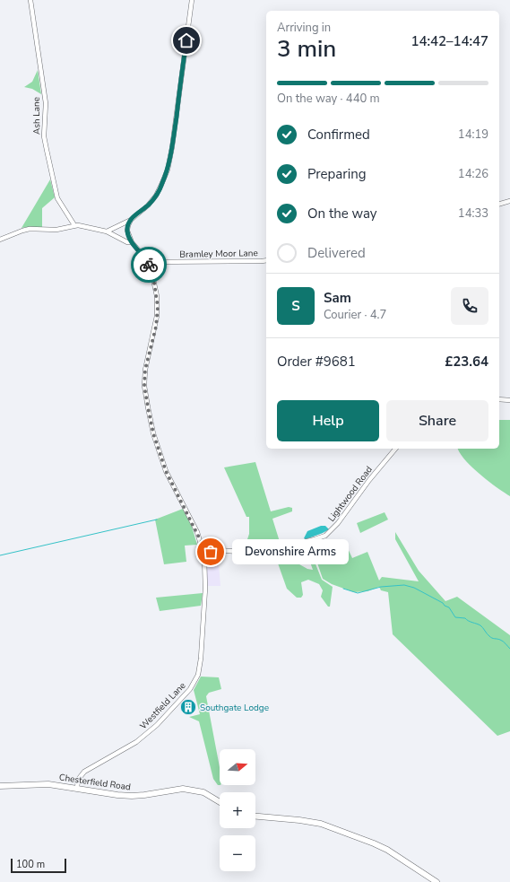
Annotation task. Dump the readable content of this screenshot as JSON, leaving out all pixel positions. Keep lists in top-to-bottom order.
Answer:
{
  "streets": {
    "main road": ["Chesterfield Road"],
    "street": [
      "Ash Lane",
      "Bramley Moor Lane",
      "Lightwood Road",
      "Westfield Lane"
    ]
  },
  "crossings": [
    ["Bramley Moor Lane", "Westfield Lane"],
    ["Lightwood Road", "Westfield Lane"],
    ["Westfield Lane", "Chesterfield Road"]
  ],
  "places": {
    "other": ["Devonshire Arms"],
    "building": ["Southgate Lodge"]
  },
  "scale_bar": "100 m",
  "north": "right",
  "page": {
    "heading": ["3 min", "Arriving in", "14:42–14:47"],
    "panel": [
      "Sam",
      "Courier · 4.7",
      "Order #9681",
      "£23.64"
    ],
    "bar": "On the way · 440 m",
    "list": [
      ["Confirmed", "14:19"],
      ["Preparing", "14:26"],
      ["On the way", "14:33"],
      "Delivered"
    ],
    "round": "S",
    "buttons": ["Help", "Share"],
    "bubble": "Devonshire Arms",
    "map_buttons": ["+", "−"],
    "scale": "100 m"
  }
}
